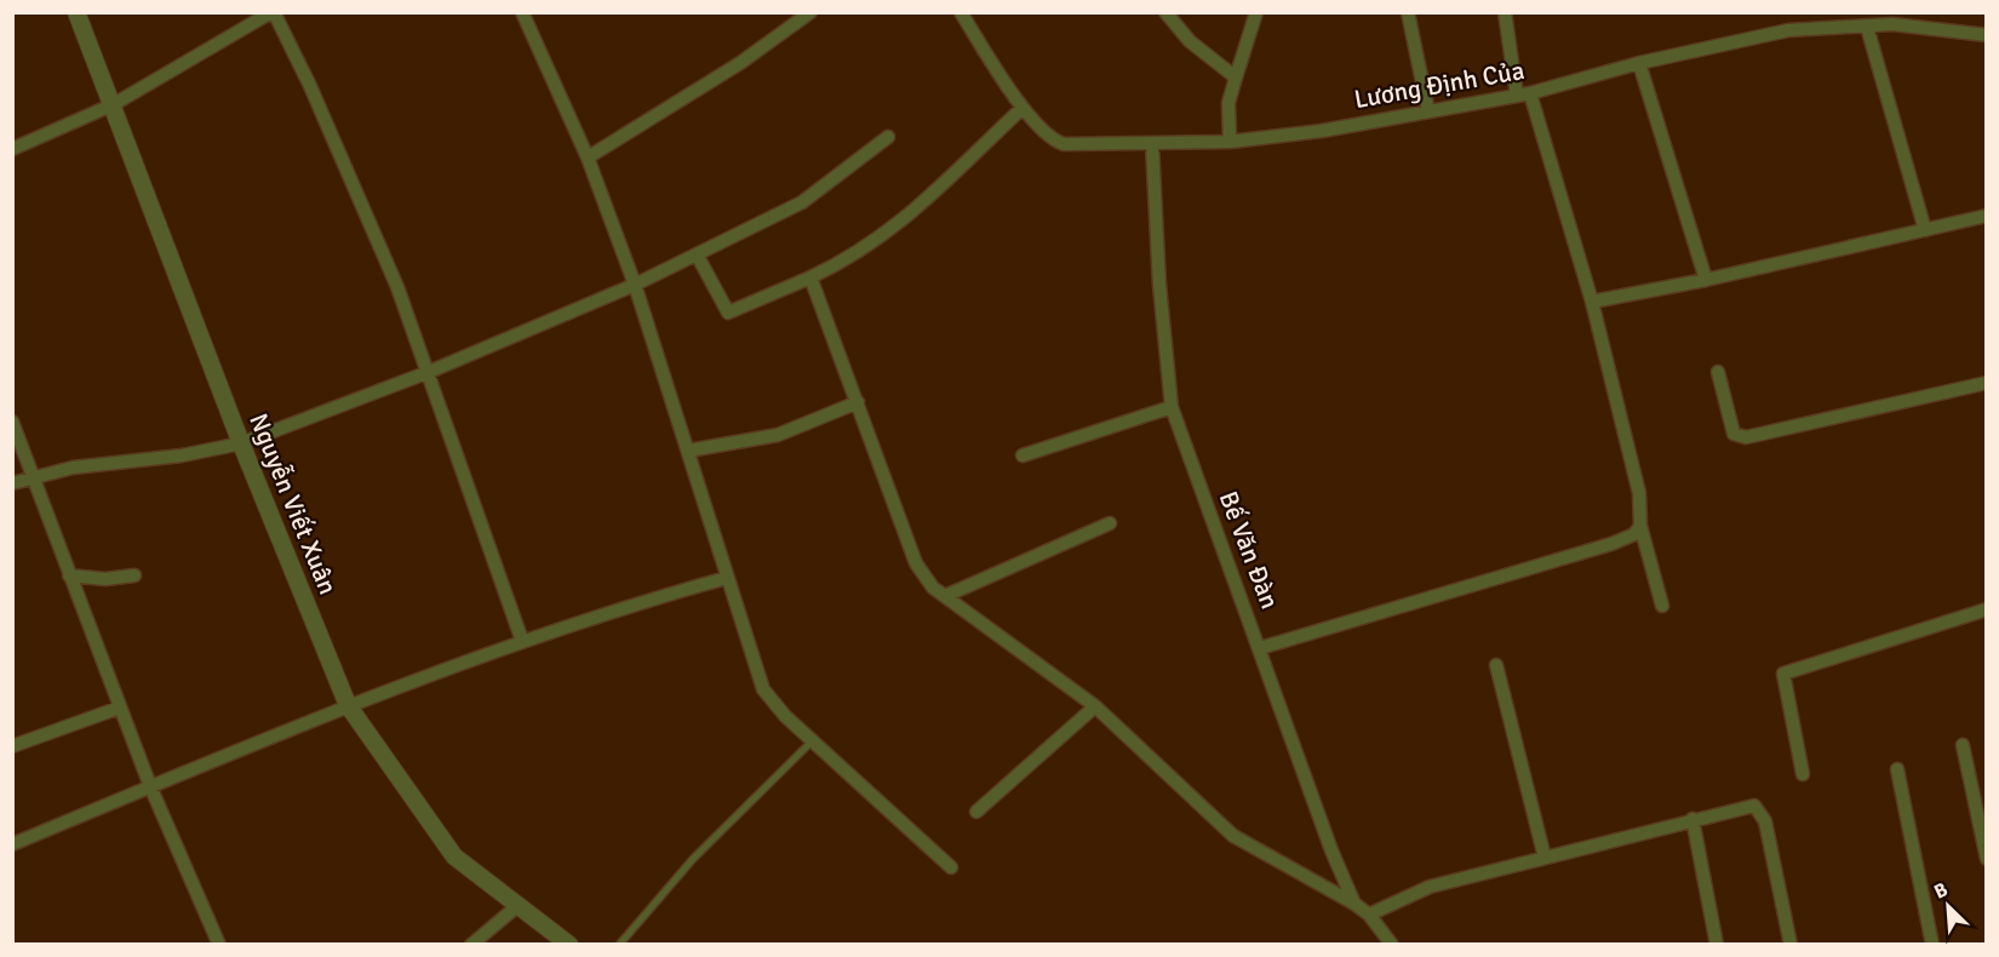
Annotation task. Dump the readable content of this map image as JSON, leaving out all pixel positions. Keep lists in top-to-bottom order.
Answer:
{
  "streets": {
    "street": ["Lương Định Của", "Nguyễn Viết Xuân", "Bế Văn Đàn"]
  },
  "crossings": [
    ["Lương Định Của", "Bế Văn Đàn"]
  ],
  "north": "top left"
}
